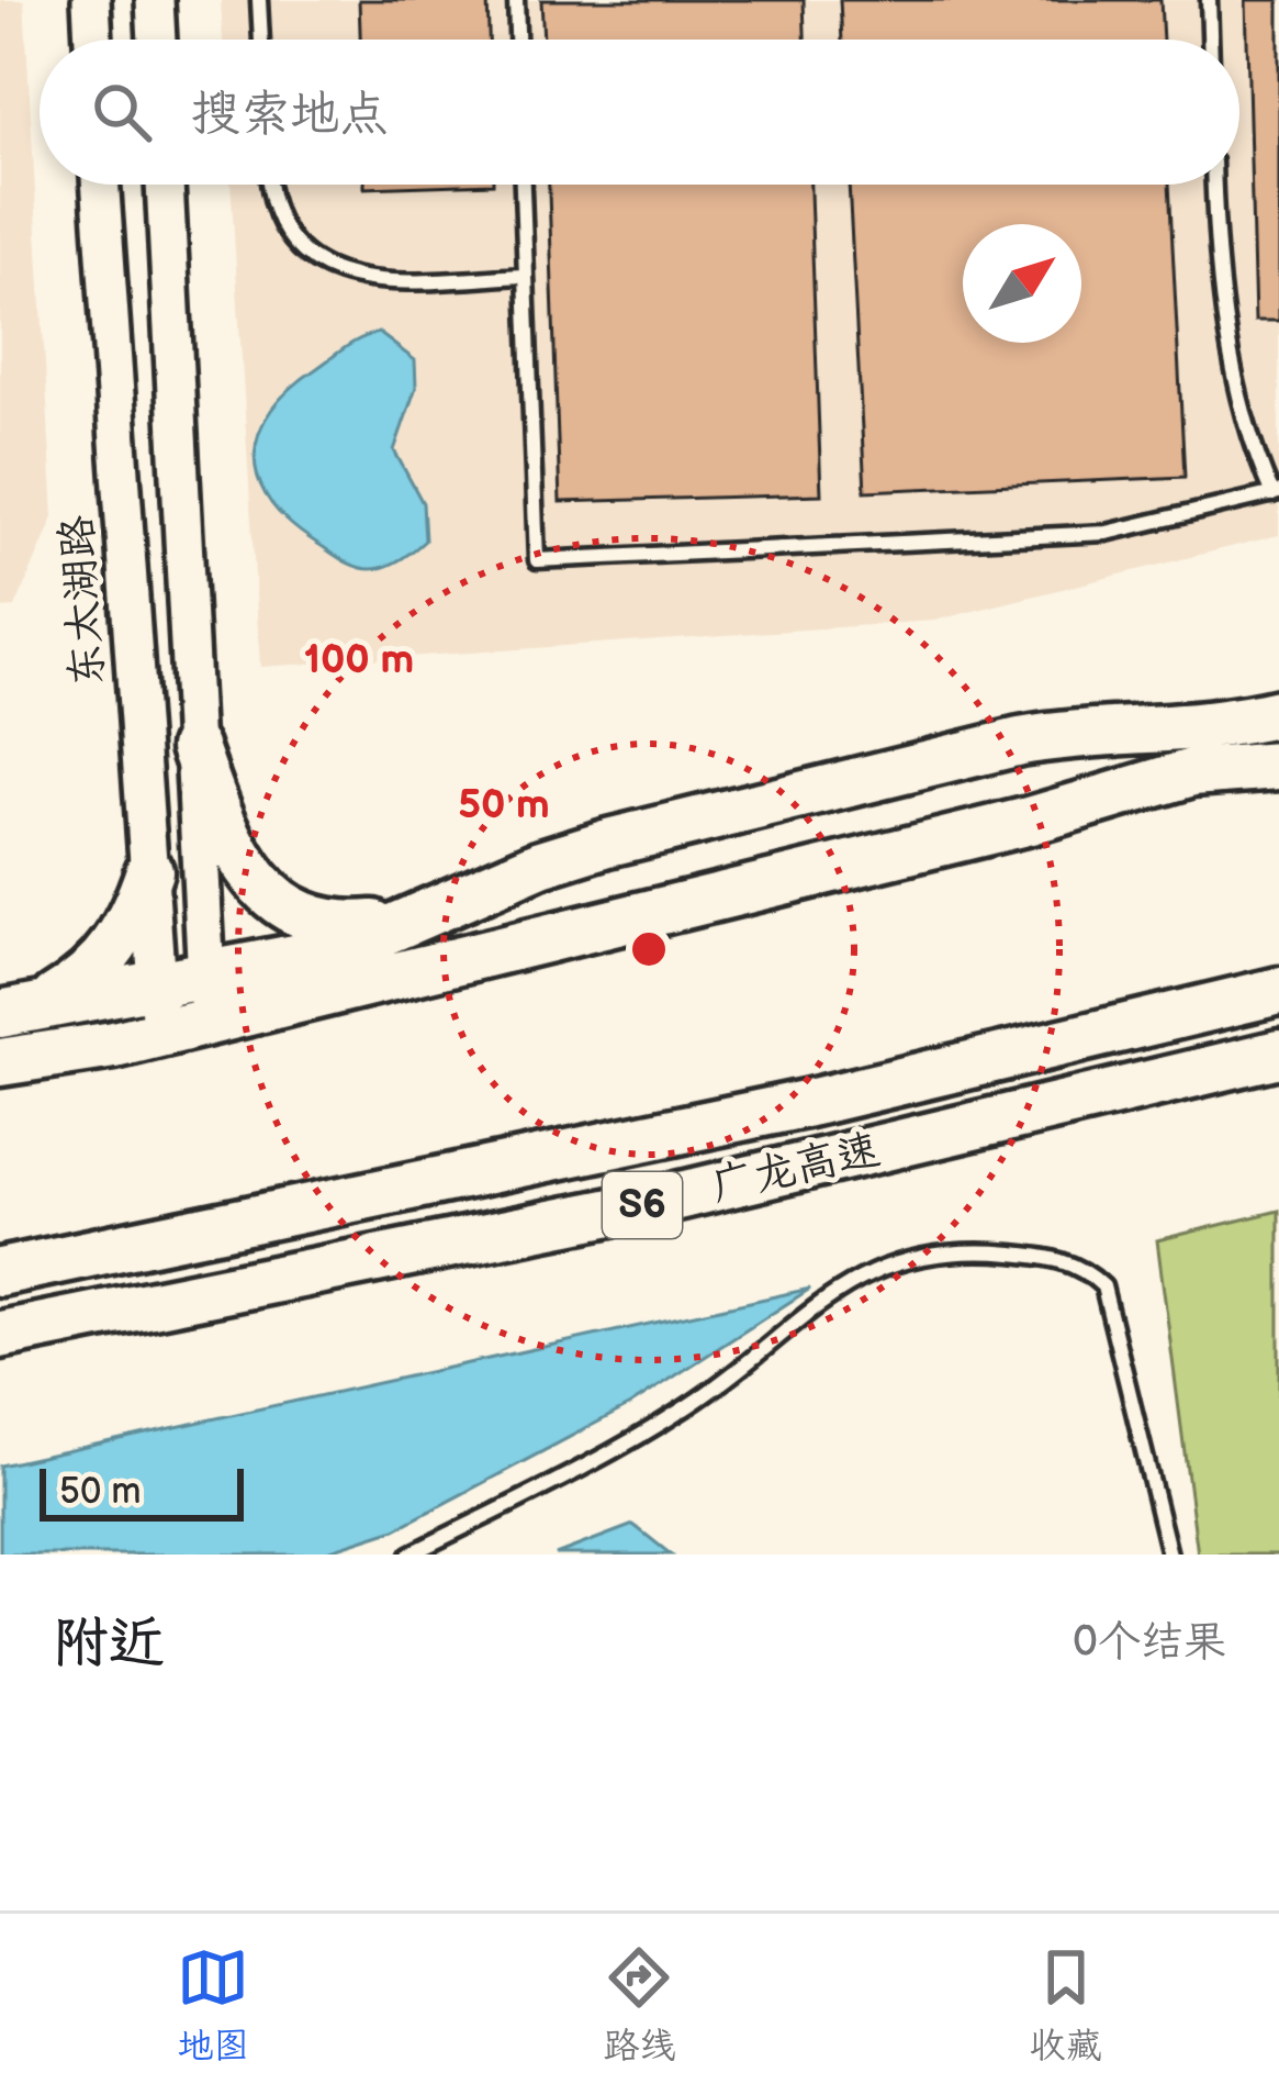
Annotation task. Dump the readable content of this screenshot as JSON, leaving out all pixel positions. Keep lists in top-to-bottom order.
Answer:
{
  "streets": {
    "highway": ["广龙高速", "S6"],
    "main road": ["东太湖路"]
  },
  "scale_bar": "50 m",
  "north": "top right",
  "page": {
    "search": "搜索地点",
    "scale": "50 m",
    "heading": ["附近", "0个结果"],
    "nav": ["地图", "路线", "收藏"]
  },
  "rings": ["100 m", "50 m"]
}
